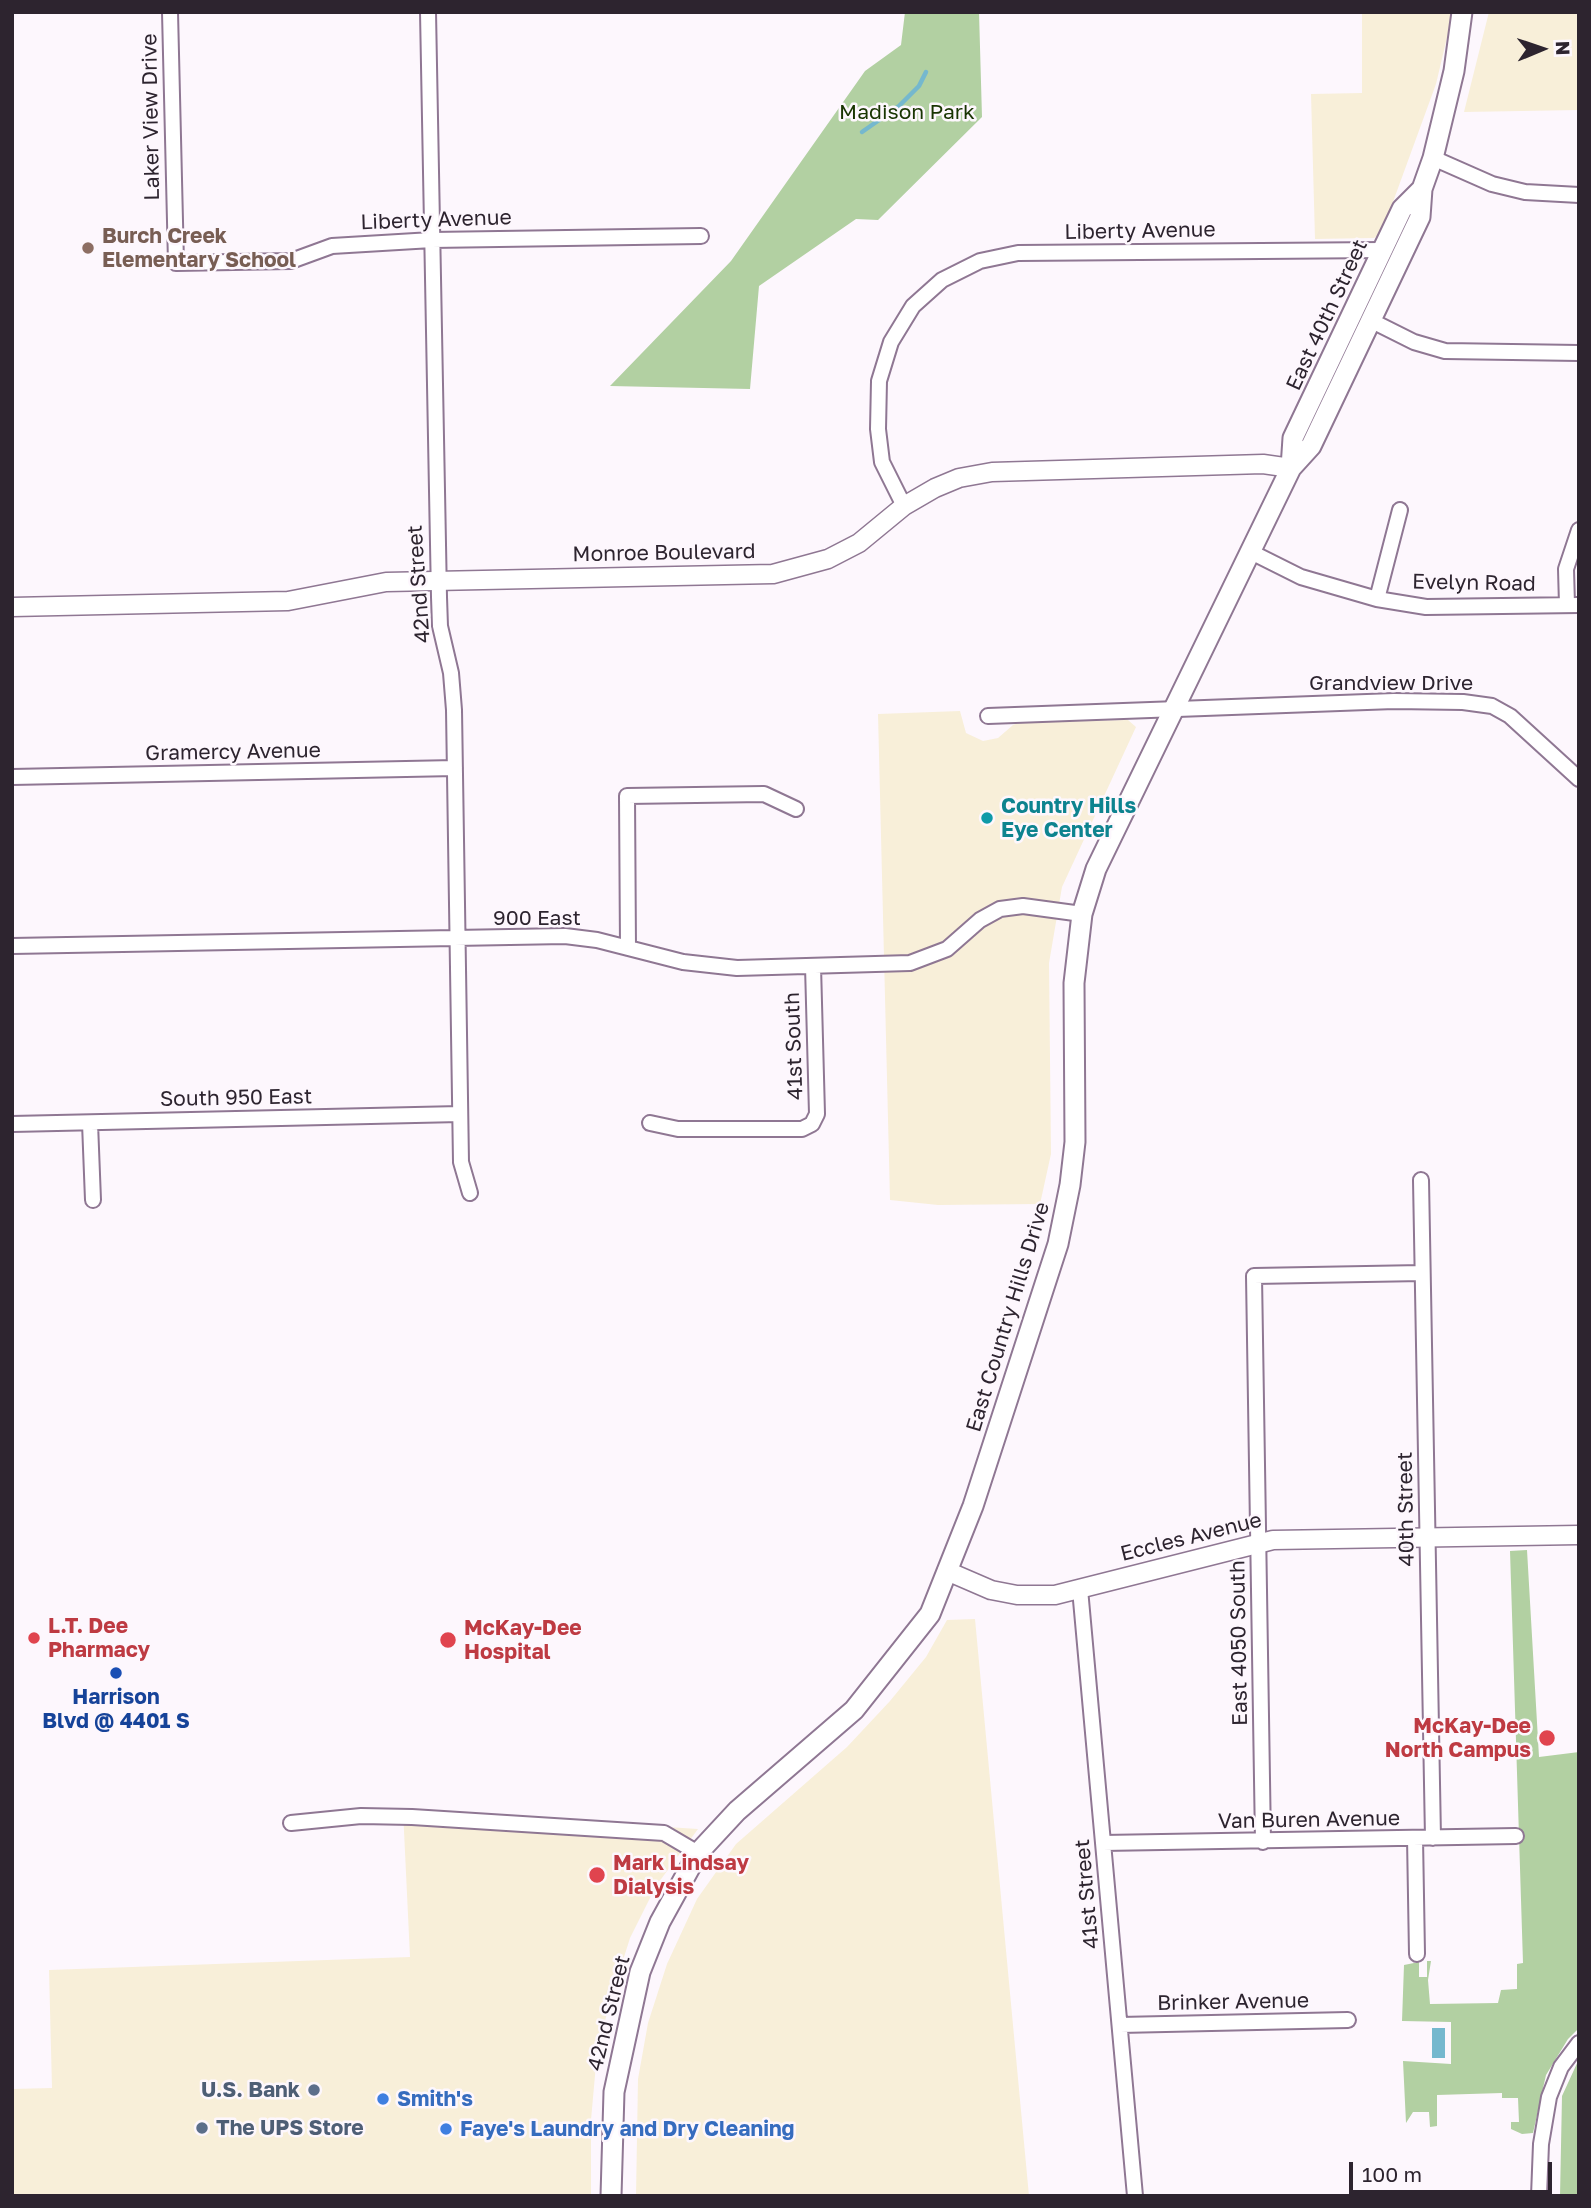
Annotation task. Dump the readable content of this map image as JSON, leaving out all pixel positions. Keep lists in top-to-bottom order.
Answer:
{
  "streets": {
    "main road": ["East 40th Street", "42nd Street", "East Country Hills Drive"],
    "street": [
      "Laker View Drive",
      "Liberty Avenue",
      "Monroe Boulevard",
      "Evelyn Road",
      "Grandview Drive",
      "Gramercy Avenue",
      "900 East",
      "41st South",
      "South 950 East",
      "40th Street",
      "Eccles Avenue",
      "East 4050 South",
      "Van Buren Avenue",
      "41st Street",
      "Brinker Avenue"
    ]
  },
  "crossings": [
    ["Laker View Drive", "Liberty Avenue"],
    ["Liberty Avenue", "East 40th Street"],
    ["Liberty Avenue", "Monroe Boulevard"],
    ["Liberty Avenue", "42nd Street"],
    ["East 40th Street", "Monroe Boulevard"],
    ["East 40th Street", "Evelyn Road"],
    ["East 40th Street", "Grandview Drive"],
    ["East 40th Street", "East Country Hills Drive"],
    ["Monroe Boulevard", "42nd Street"],
    ["42nd Street", "Gramercy Avenue"],
    ["42nd Street", "900 East"],
    ["42nd Street", "South 950 East"],
    ["42nd Street", "East Country Hills Drive"],
    ["Grandview Drive", "East Country Hills Drive"],
    ["900 East", "41st South"],
    ["900 East", "East Country Hills Drive"],
    ["East Country Hills Drive", "Eccles Avenue"],
    ["40th Street", "Eccles Avenue"],
    ["40th Street", "East 4050 South"],
    ["40th Street", "Van Buren Avenue"],
    ["Eccles Avenue", "East 4050 South"],
    ["Eccles Avenue", "41st Street"],
    ["East 4050 South", "Van Buren Avenue"],
    ["Van Buren Avenue", "41st Street"],
    ["41st Street", "Brinker Avenue"]
  ],
  "parks": ["Madison Park"],
  "places": [
    "Burch Creek Elementary School",
    "Country Hills Eye Center",
    "L.T. Dee Pharmacy",
    "McKay-Dee Hospital",
    "Harrison Blvd @ 4401 S",
    "McKay-Dee North Campus",
    "Mark Lindsay Dialysis",
    "U.S. Bank",
    "Smith's",
    "The UPS Store",
    "Faye's Laundry and Dry Cleaning"
  ],
  "scale_bar": "100 m",
  "north": "right"
}
